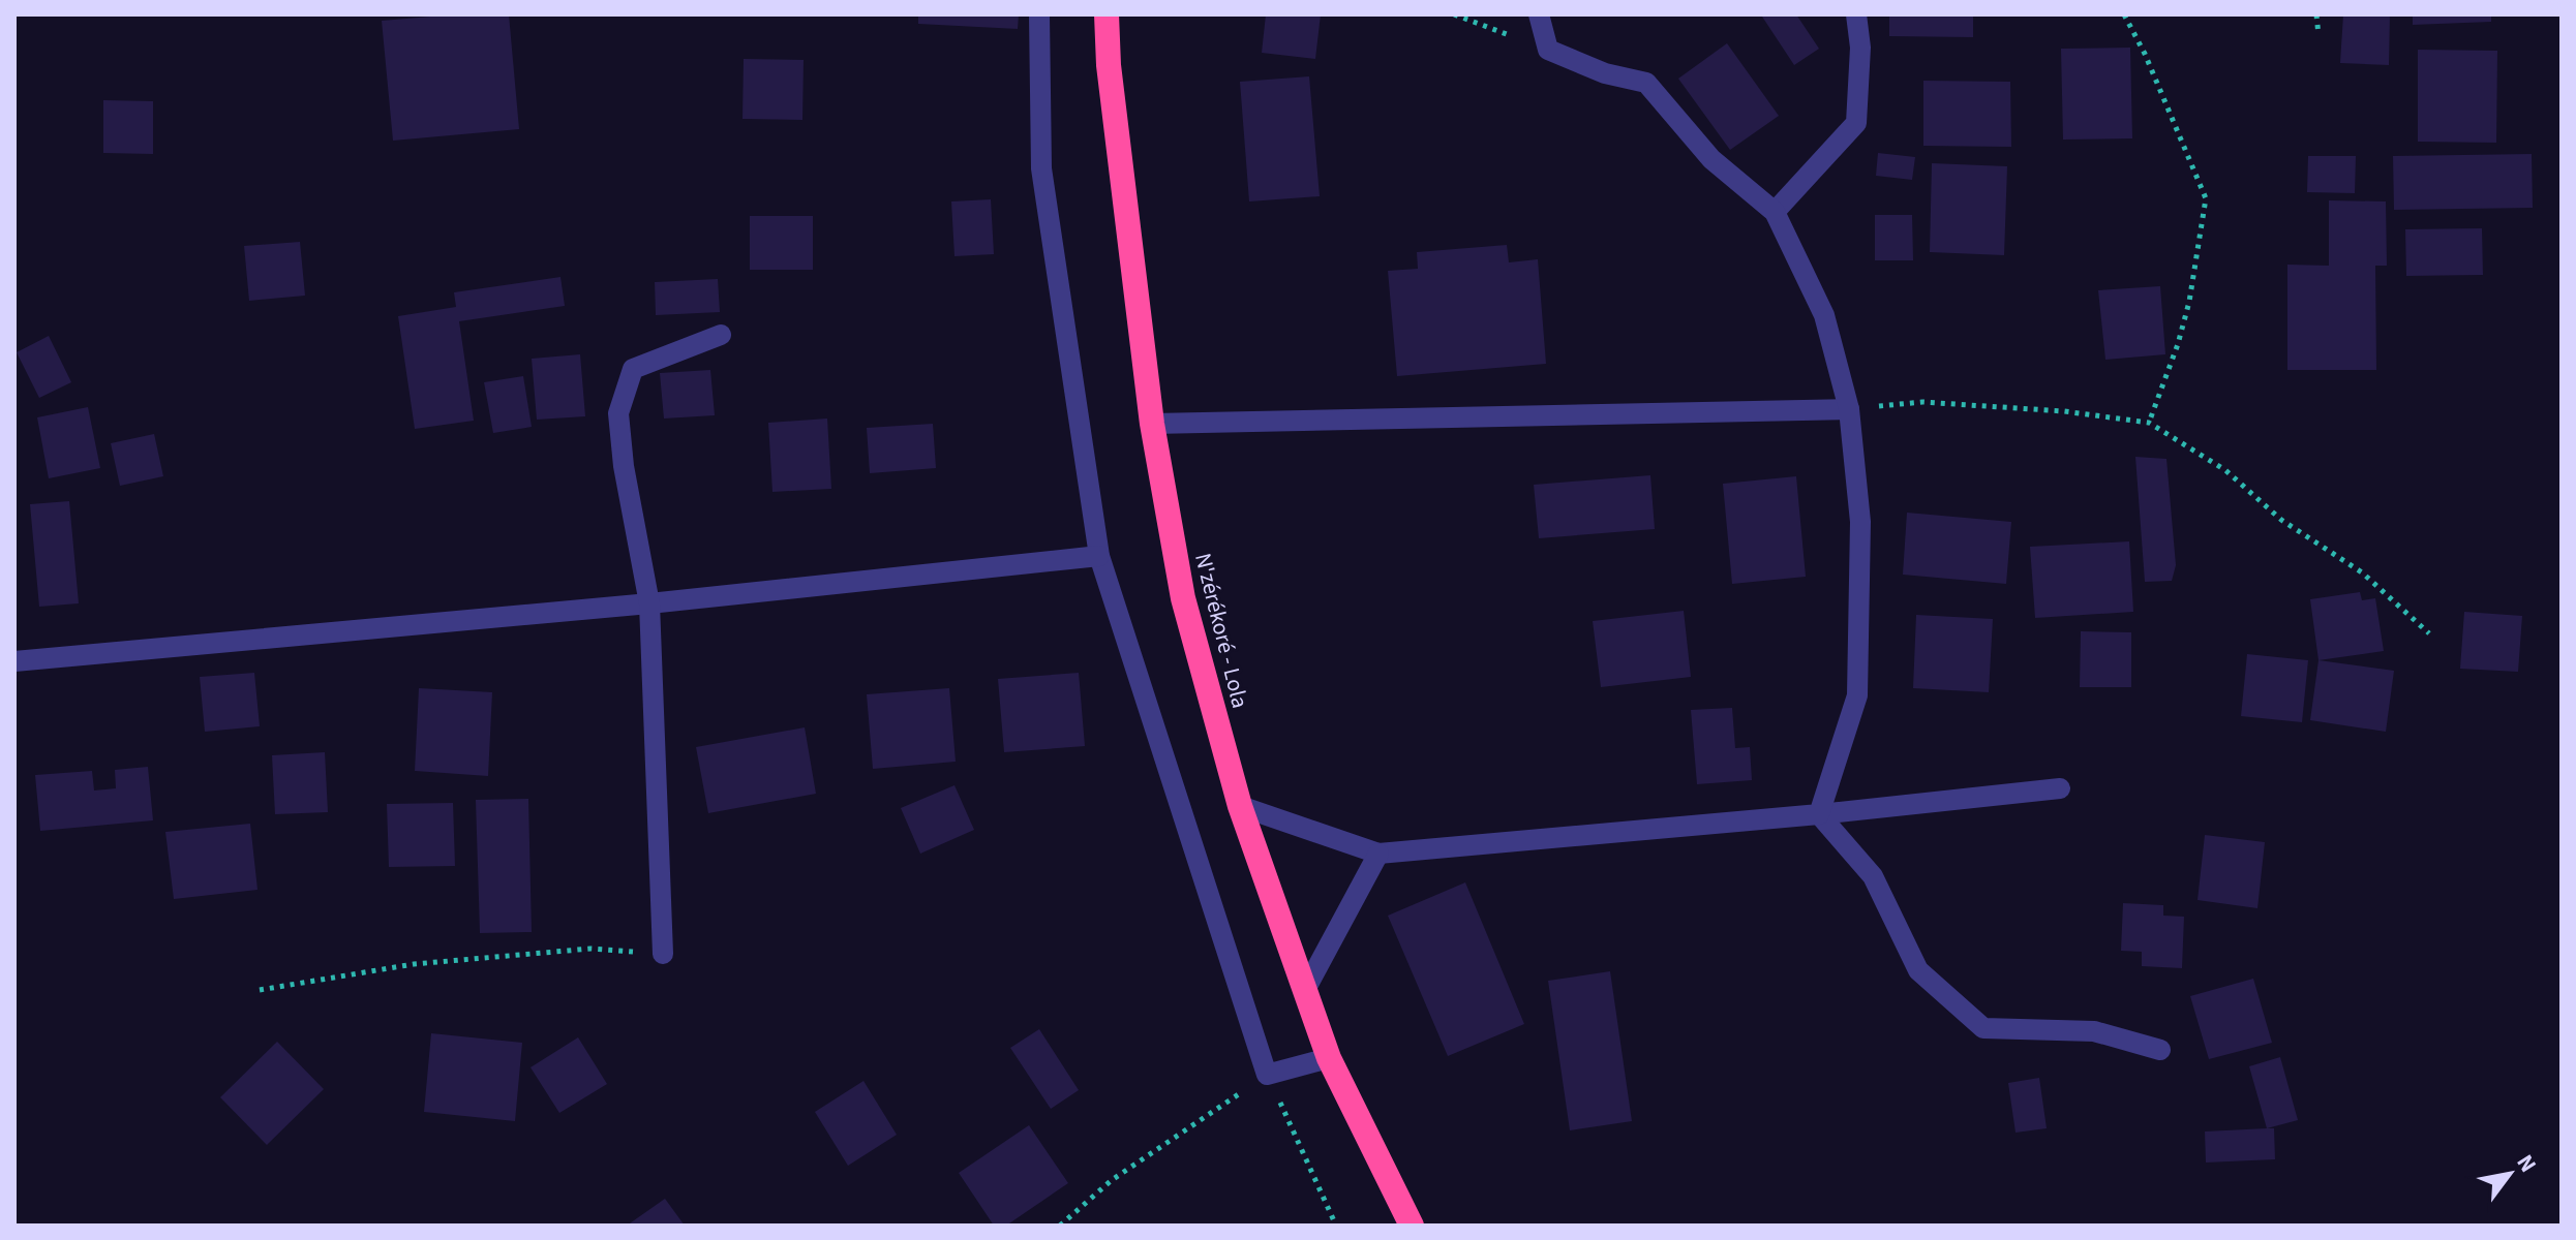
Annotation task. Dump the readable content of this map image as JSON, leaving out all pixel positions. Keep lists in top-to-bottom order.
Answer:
{
  "streets": {
    "highway": ["N'zérékoré - Lola"]
  },
  "north": "top right"
}
